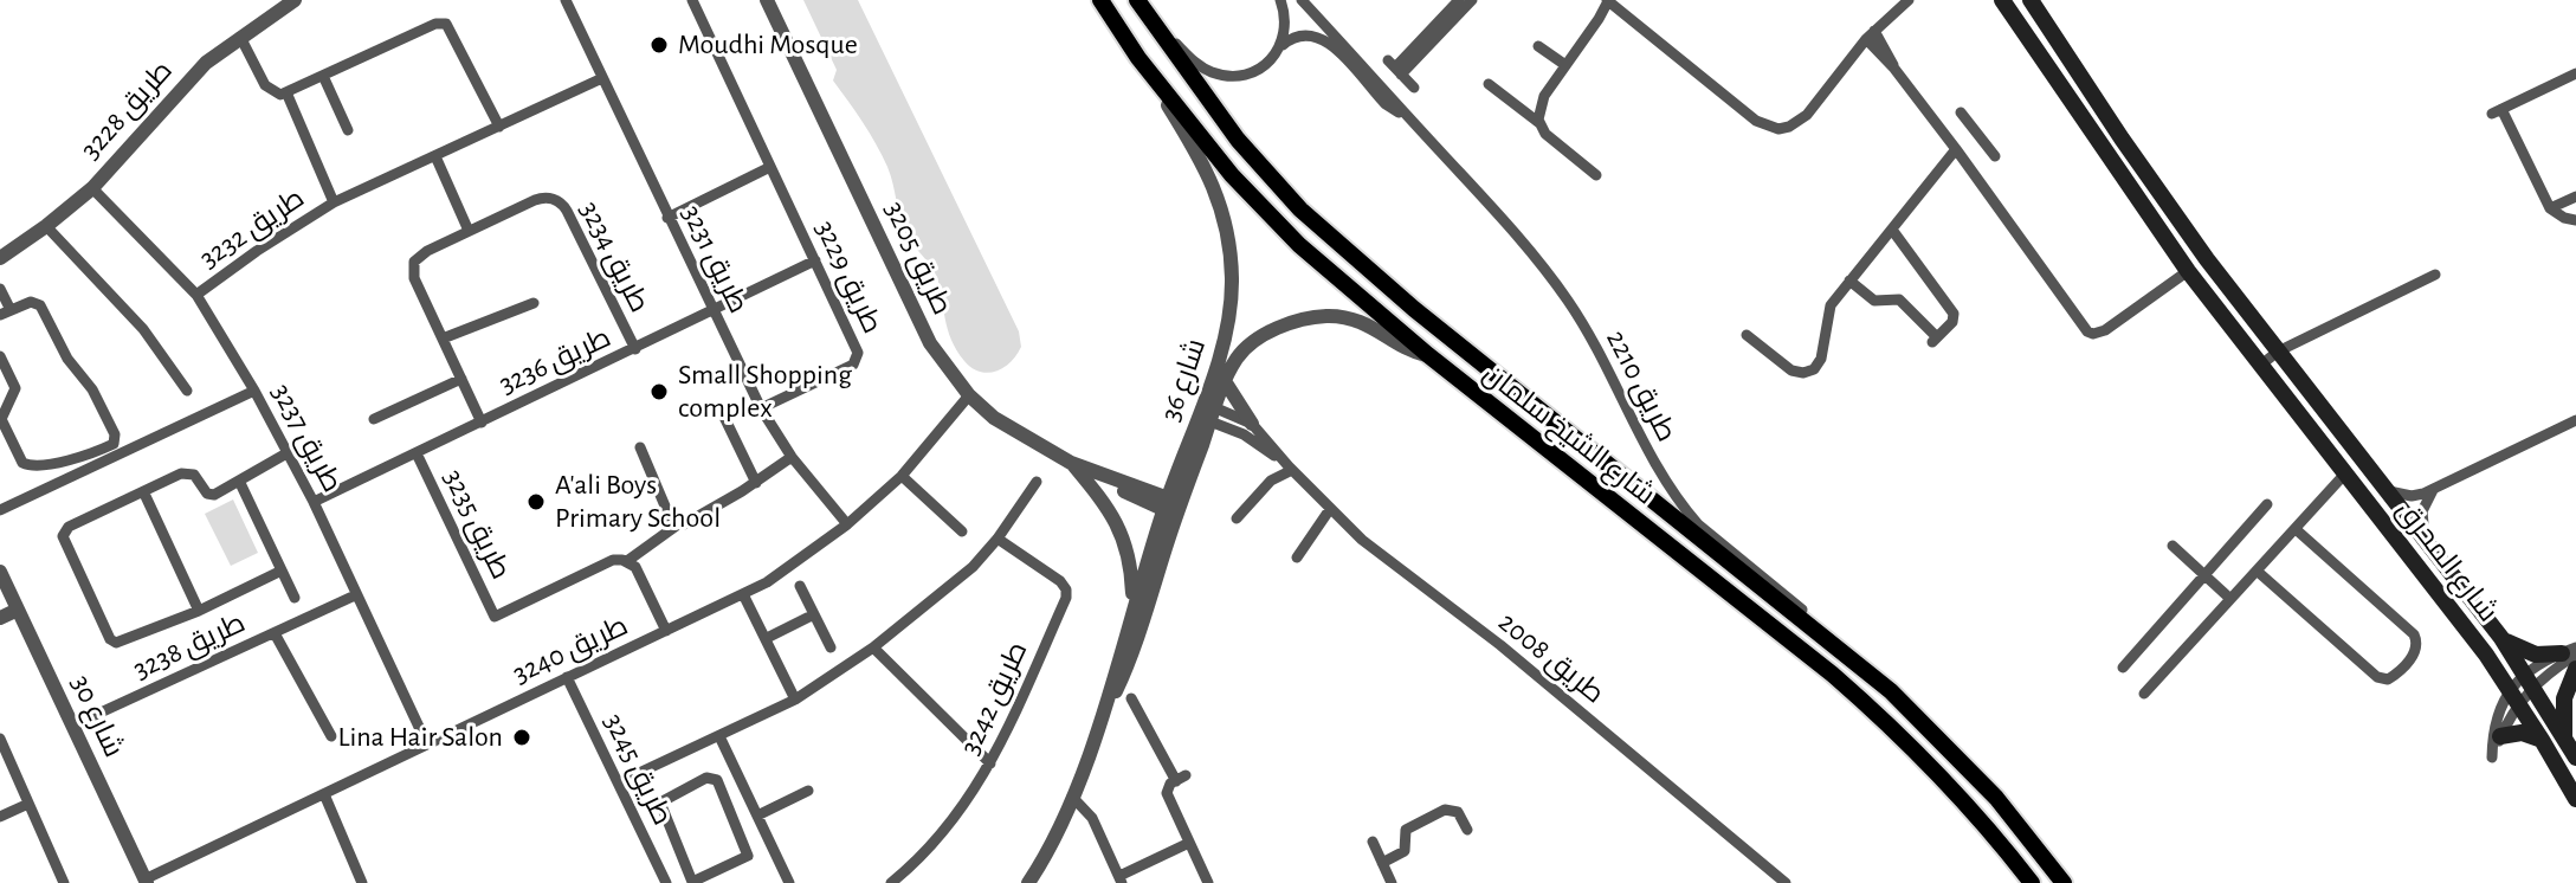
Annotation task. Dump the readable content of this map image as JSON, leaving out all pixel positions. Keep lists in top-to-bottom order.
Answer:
{
  "streets": {
    "main road": ["شارع الشيخ سلمان", "شارع المحرق"],
    "street": [
      "طريق 3228",
      "طريق 3232",
      "طريق 3234",
      "طريق 3205",
      "طريق 3231",
      "طريق 3229",
      "طريق 3236",
      "شارع 36",
      "طريق 2210",
      "طريق 3237",
      "طريق 3235",
      "طريق 3238",
      "طريق 3240",
      "طريق 2008",
      "طريق 3242",
      "شارع 30",
      "طريق 3245"
    ]
  },
  "crossings": [
    ["طريق 3228", "طريق 3232"],
    ["طريق 3228", "طريق 3237"],
    ["طريق 3232", "طريق 3231"],
    ["طريق 3232", "طريق 3237"],
    ["طريق 3234", "طريق 3236"],
    ["طريق 3205", "شارع 36"],
    ["طريق 3205", "طريق 3240"],
    ["طريق 3231", "طريق 3229"],
    ["طريق 3231", "طريق 3236"],
    ["طريق 3231", "طريق 3240"],
    ["طريق 3229", "طريق 3236"],
    ["طريق 3236", "طريق 3237"],
    ["طريق 3236", "طريق 3235"],
    ["شارع 36", "شارع الشيخ سلمان"],
    ["شارع 36", "طريق 2008"],
    ["طريق 2210", "شارع الشيخ سلمان"],
    ["طريق 3237", "طريق 3238"],
    ["طريق 3237", "طريق 3240"],
    ["طريق 3238", "شارع 30"],
    ["طريق 3240", "شارع 30"],
    ["طريق 3240", "طريق 3245"]
  ],
  "places": [
    "Moudhi Mosque",
    "Small Shopping complex",
    "A'ali Boys Primary School",
    "Lina Hair Salon"
  ]
}
